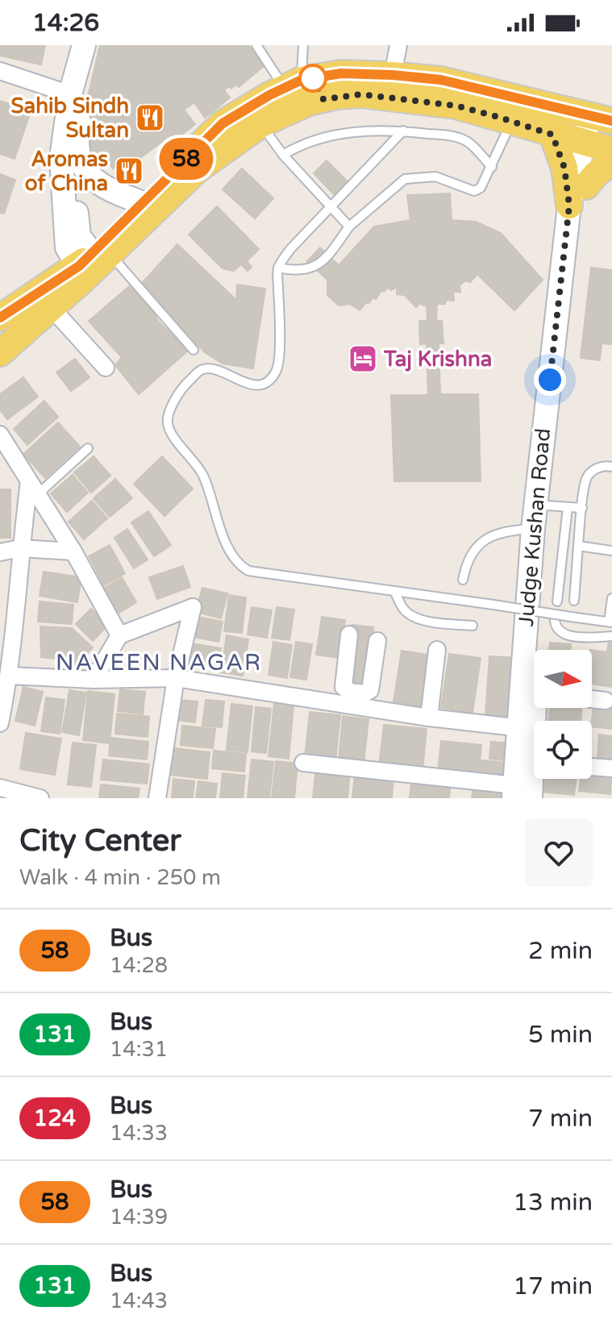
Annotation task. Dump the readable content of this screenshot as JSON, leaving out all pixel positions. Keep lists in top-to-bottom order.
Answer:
{
  "streets": {
    "main road": ["Judge Kushan Road"]
  },
  "districts": ["NAVEEN NAGAR"],
  "places": {
    "restaurant": ["Sahib Sindh Sultan", "Aromas of China"],
    "hotel": ["Taj Krishna"]
  },
  "lines": ["bus line 58"],
  "north": "right",
  "page": {
    "status": "14:26",
    "on_map": "58",
    "heading": ["City Center", "Walk · 4 min · 250 m"],
    "list": [
      {
        "mark": "58",
        "name": "Bus",
        "note": "14:28",
        "value": "2 min"
      },
      {
        "mark": "131",
        "name": "Bus",
        "note": "14:31",
        "value": "5 min"
      },
      {
        "mark": "124",
        "name": "Bus",
        "note": "14:33",
        "value": "7 min"
      },
      {
        "mark": "58",
        "name": "Bus",
        "note": "14:39",
        "value": "13 min"
      },
      {
        "mark": "131",
        "name": "Bus",
        "note": "14:43",
        "value": "17 min"
      }
    ]
  }
}
